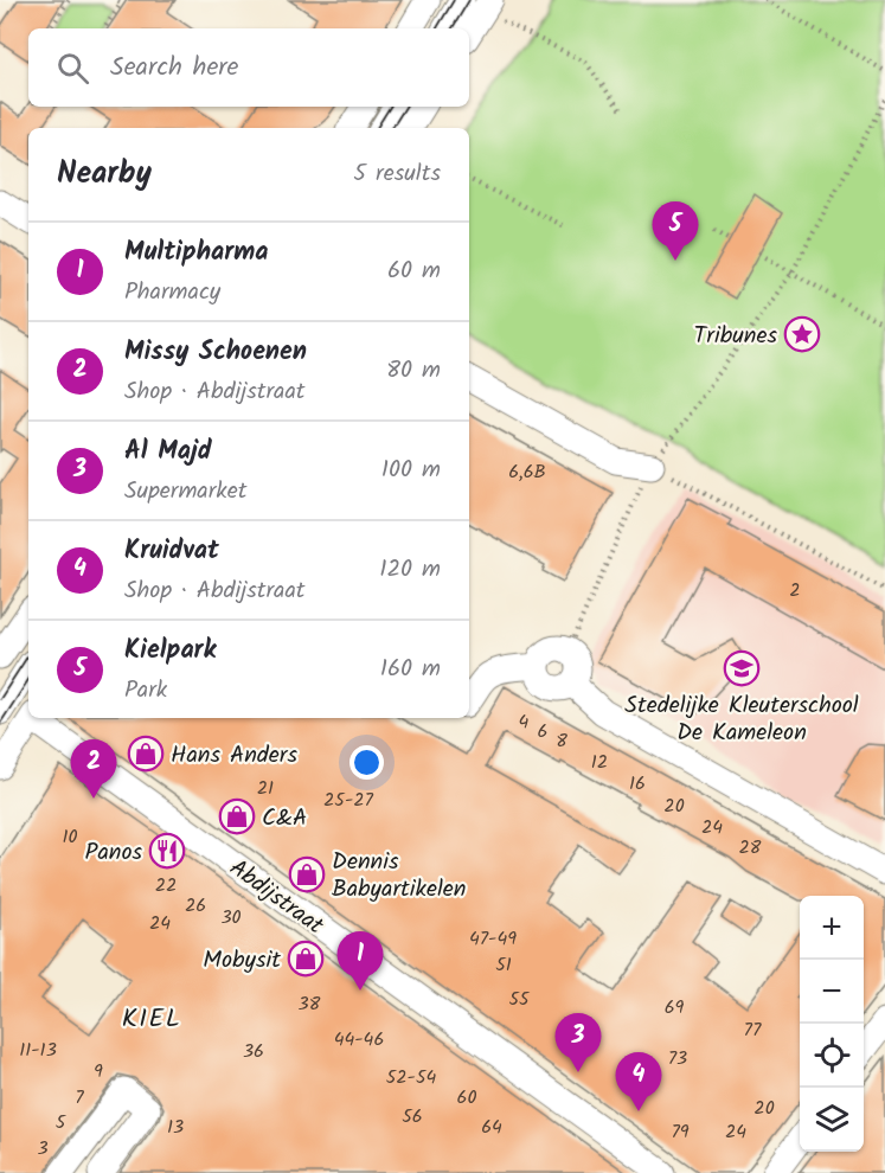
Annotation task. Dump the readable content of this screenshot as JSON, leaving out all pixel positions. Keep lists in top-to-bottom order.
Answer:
{
  "streets": {
    "street": ["Abdijstraat"]
  },
  "districts": ["KIEL"],
  "places": {
    "place": ["Tribunes"],
    "school or university": ["Stedelijke Kleuterschool De Kameleon"],
    "shop": [
      "Hans Anders",
      "C&A",
      "Dennis Babyartikelen",
      "Mobysit"
    ],
    "restaurant": ["Panos"]
  },
  "house_numbers": [
    "6,6B",
    "2",
    "4",
    "6",
    "8",
    "12",
    "16",
    "21",
    "25-27",
    "20",
    "24",
    "10",
    "28",
    "22",
    "26",
    "30",
    "24",
    "47-49",
    "51",
    "55",
    "38",
    "69",
    "77",
    "44-46",
    "11-13",
    "36",
    "73",
    "9",
    "52-54",
    "7",
    "60",
    "20",
    "56",
    "5",
    "13",
    "64",
    "79",
    "24",
    "3"
  ],
  "page": {
    "search": "Search here",
    "heading": ["Nearby", "5 results"],
    "pins": [
      "5",
      "2",
      "1",
      "3",
      "4"
    ],
    "list": [
      {
        "mark": "1",
        "name": "Multipharma",
        "note": "Pharmacy",
        "value": "60 m"
      },
      {
        "mark": "2",
        "name": "Missy Schoenen",
        "note": "Shop · Abdijstraat",
        "value": "80 m"
      },
      {
        "mark": "3",
        "name": "Al Majd",
        "note": "Supermarket",
        "value": "100 m"
      },
      {
        "mark": "4",
        "name": "Kruidvat",
        "note": "Shop · Abdijstraat",
        "value": "120 m"
      },
      {
        "mark": "5",
        "name": "Kielpark",
        "note": "Park",
        "value": "160 m"
      }
    ],
    "map_buttons": ["+", "−"]
  }
}
